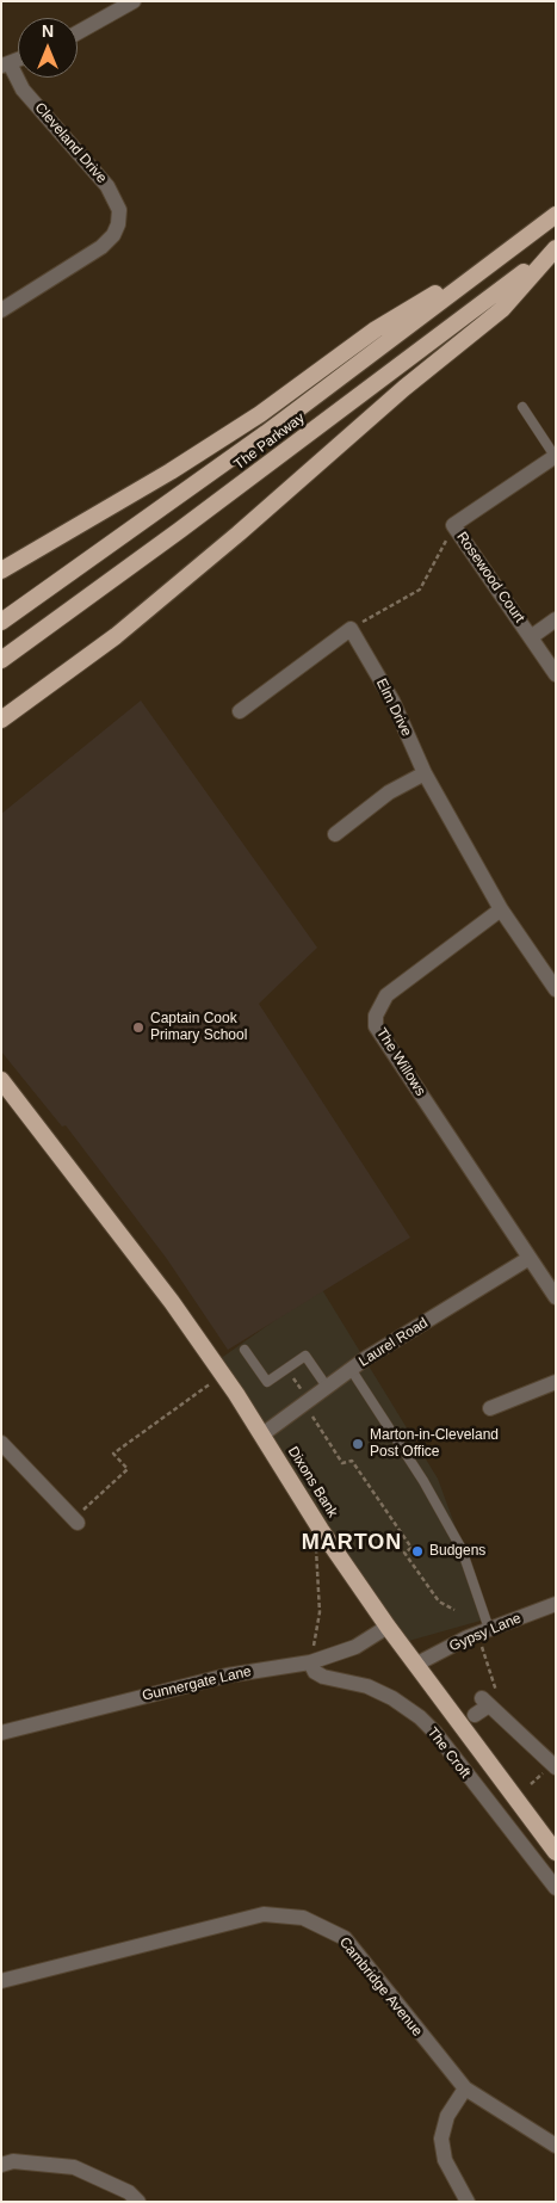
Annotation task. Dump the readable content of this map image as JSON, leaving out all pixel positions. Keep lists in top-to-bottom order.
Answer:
{
  "streets": {
    "highway": ["The Parkway", "Dixons Bank"],
    "street": [
      "Cleveland Drive",
      "Rosewood Court",
      "Elm Drive",
      "The Willows",
      "Laurel Road",
      "Gypsy Lane",
      "Gunnergate Lane",
      "The Croft",
      "Cambridge Avenue"
    ]
  },
  "crossings": [
    ["Elm Drive", "The Willows"],
    ["The Willows", "Laurel Road"],
    ["Laurel Road", "Dixons Bank"],
    ["Dixons Bank", "Gypsy Lane"],
    ["Dixons Bank", "Gunnergate Lane"],
    ["Gunnergate Lane", "The Croft"]
  ],
  "districts": ["MARTON"],
  "places": ["Captain Cook Primary School", "Marton-in-Cleveland Post Office", "Budgens"],
  "north": "top"
}
